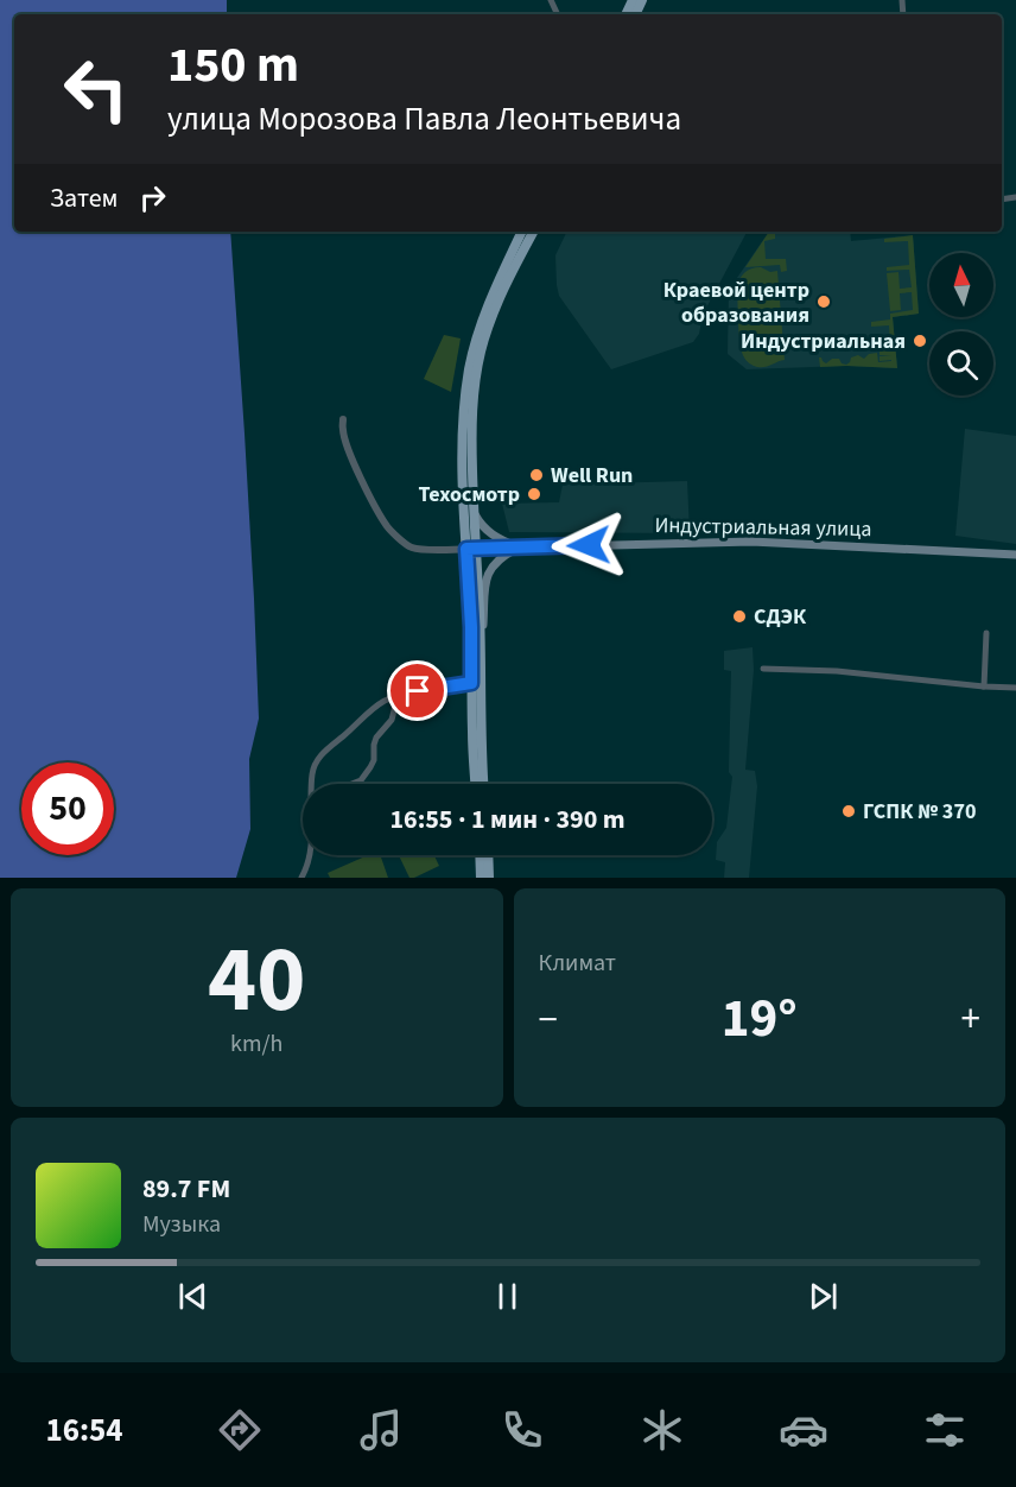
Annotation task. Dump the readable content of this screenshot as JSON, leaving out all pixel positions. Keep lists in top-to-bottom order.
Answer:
{
  "streets": {
    "main road": ["Индустриальная улица"]
  },
  "places": [
    "Краевой центр образования",
    "Индустриальная",
    "Well Run",
    "Техосмотр",
    "СДЭК",
    "ГСПК № 370"
  ],
  "north": "top",
  "page": {
    "turn": ["150 m", "улица Морозова Павла Леонтьевича"],
    "then": "Затем",
    "limit": "50",
    "trip": "16:55 · 1 мин · 390 m",
    "tile": [
      ["40", "km/h"],
      "Климат"
    ],
    "heat": ["−", "19°", "+"],
    "song": ["89.7 FM", "Музыка"],
    "tabs": "16:54"
  }
}
